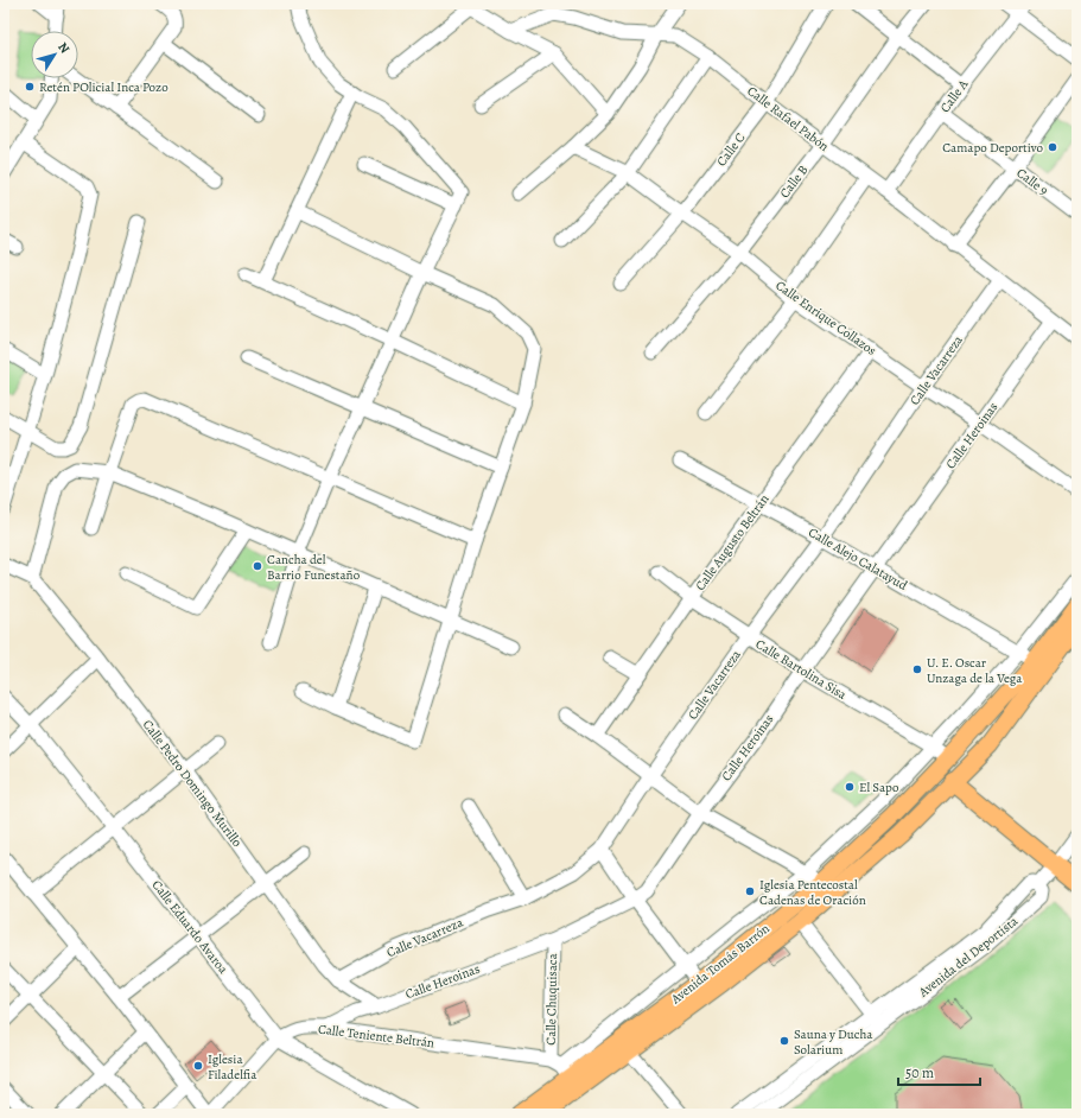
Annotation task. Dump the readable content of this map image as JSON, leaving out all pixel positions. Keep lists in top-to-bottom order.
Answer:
{
  "streets": {
    "main road": ["Avenida Tomás Barrón"],
    "street": [
      "Calle A",
      "Calle Rafael Pabón",
      "Calle C",
      "Calle B",
      "Calle 9",
      "Calle Enrique Collazos",
      "Calle Vacarreza",
      "Calle Heroinas",
      "Calle Augusto Beltrán",
      "Calle Alejo Calatayud",
      "Calle Bartolina Sisa",
      "Calle Pedro Domingo Murillo",
      "Calle Eduardo Avaroa",
      "Avenida del Deportista",
      "Calle Chuquisaca",
      "Calle Teniente Beltrán"
    ]
  },
  "crossings": [
    ["Calle A", "Calle Rafael Pabón"],
    ["Calle A", "Calle 9"],
    ["Calle Rafael Pabón", "Calle C"],
    ["Calle Rafael Pabón", "Calle B"],
    ["Calle Rafael Pabón", "Calle Vacarreza"],
    ["Calle Rafael Pabón", "Calle Heroinas"],
    ["Calle C", "Calle Enrique Collazos"],
    ["Calle B", "Calle Enrique Collazos"],
    ["Calle Enrique Collazos", "Calle Vacarreza"],
    ["Calle Enrique Collazos", "Calle Heroinas"],
    ["Calle Enrique Collazos", "Calle Augusto Beltrán"],
    ["Calle Vacarreza", "Calle Alejo Calatayud"],
    ["Calle Vacarreza", "Calle Bartolina Sisa"],
    ["Calle Vacarreza", "Calle Pedro Domingo Murillo"],
    ["Calle Heroinas", "Calle Alejo Calatayud"],
    ["Calle Heroinas", "Calle Bartolina Sisa"],
    ["Calle Heroinas", "Calle Pedro Domingo Murillo"],
    ["Calle Heroinas", "Calle Chuquisaca"],
    ["Calle Heroinas", "Calle Teniente Beltrán"],
    ["Calle Augusto Beltrán", "Calle Alejo Calatayud"],
    ["Calle Augusto Beltrán", "Calle Bartolina Sisa"],
    ["Calle Alejo Calatayud", "Avenida Tomás Barrón"],
    ["Calle Bartolina Sisa", "Avenida Tomás Barrón"],
    ["Calle Eduardo Avaroa", "Calle Teniente Beltrán"],
    ["Avenida Tomás Barrón", "Calle Chuquisaca"],
    ["Avenida Tomás Barrón", "Calle Teniente Beltrán"],
    ["Calle Chuquisaca", "Calle Teniente Beltrán"]
  ],
  "places": [
    "Retén POlicial Inca Pozo",
    "Camapo Deportivo",
    "Cancha del Barrio Funestaño",
    "U. E. Oscar Unzaga de la Vega",
    "El Sapo",
    "Iglesia Pentecostal Cadenas de Oración",
    "Sauna y Ducha Solarium",
    "Iglesia Filadelfia"
  ],
  "scale_bar": "50 m",
  "north": "top right"
}
